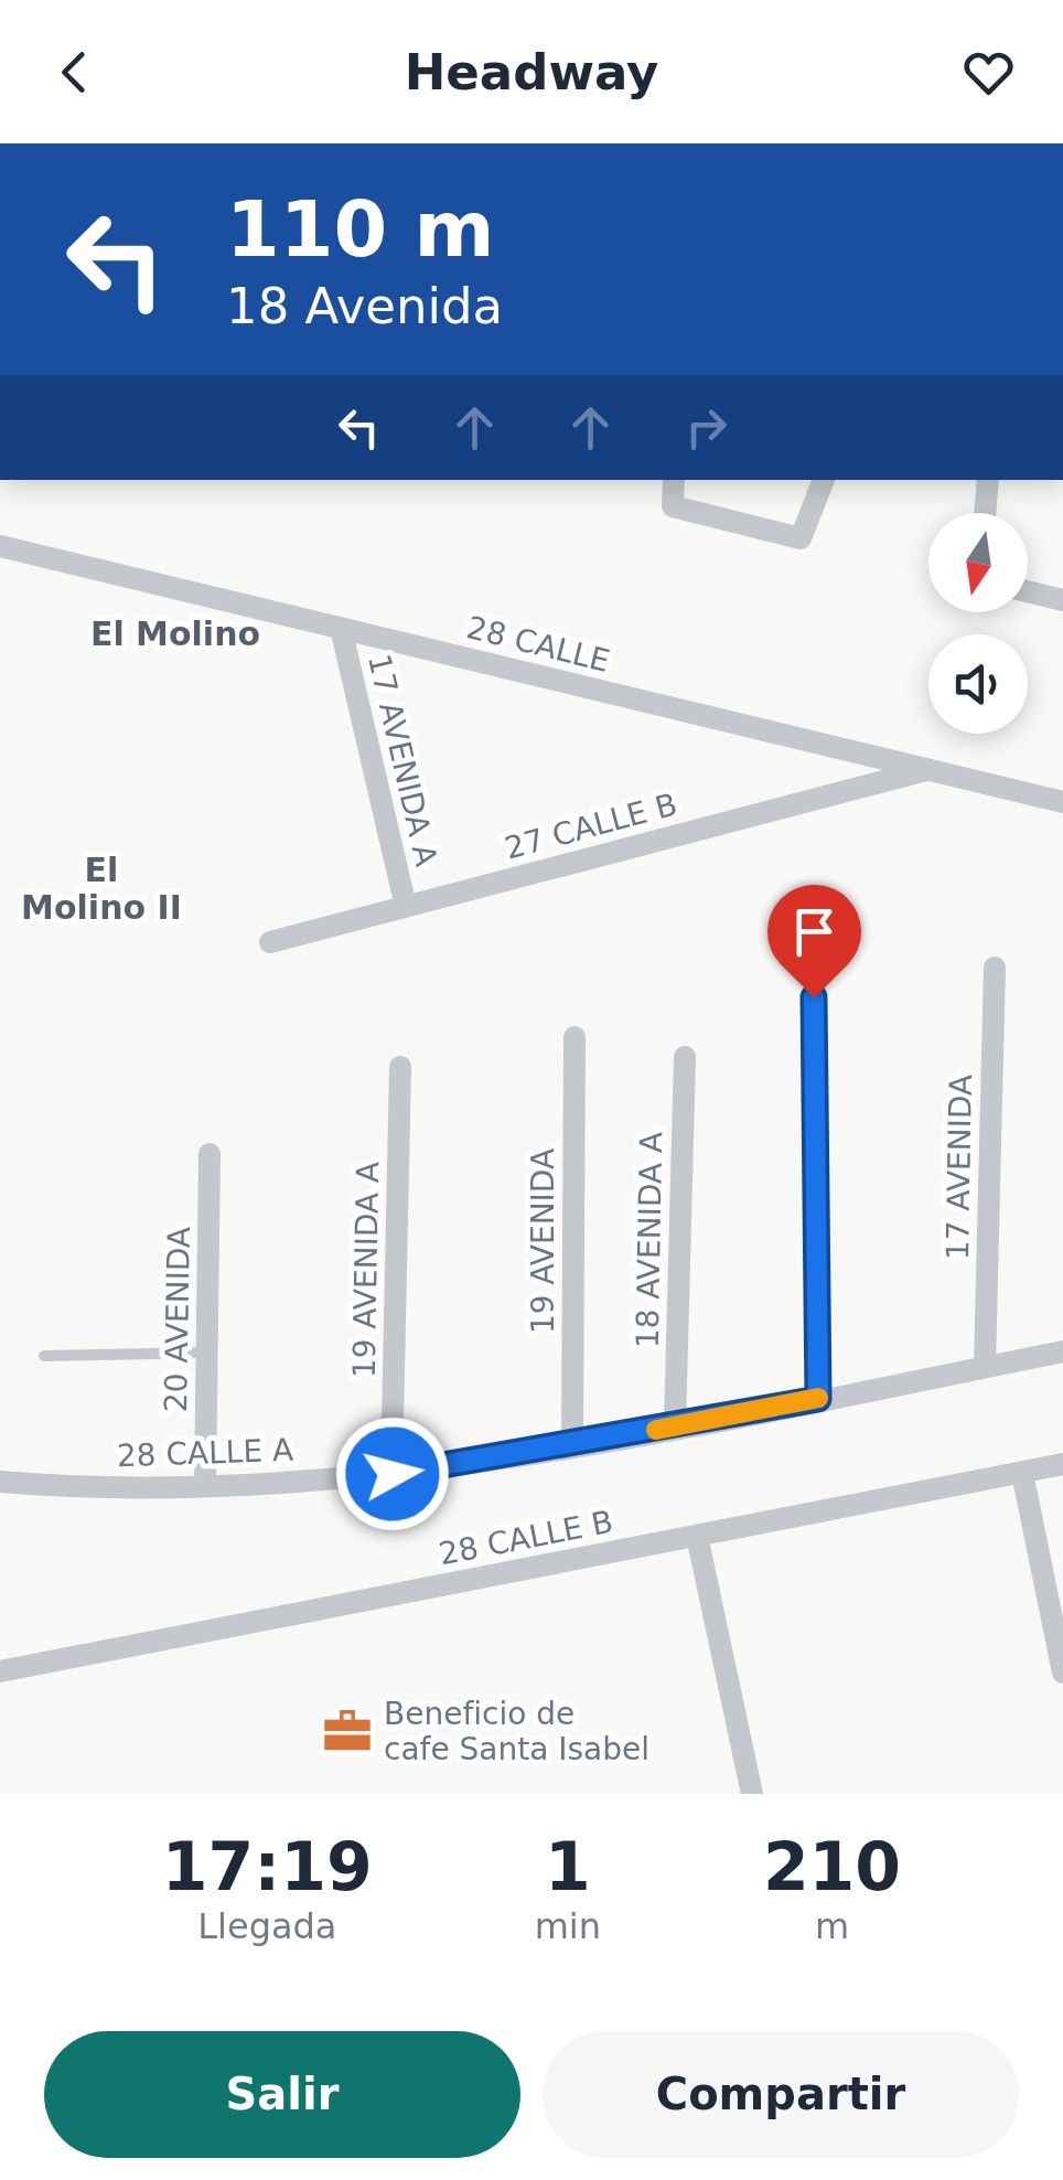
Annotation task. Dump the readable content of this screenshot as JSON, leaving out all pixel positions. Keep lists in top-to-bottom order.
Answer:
{
  "streets": {
    "street": [
      "28 CALLE",
      "17 AVENIDA A",
      "27 CALLE B",
      "17 AVENIDA",
      "18 AVENIDA A",
      "19 AVENIDA",
      "19 AVENIDA A",
      "20 AVENIDA",
      "28 CALLE A",
      "28 CALLE B"
    ]
  },
  "crossings": [
    ["28 CALLE", "17 AVENIDA A"],
    ["28 CALLE", "27 CALLE B"],
    ["17 AVENIDA A", "27 CALLE B"],
    ["17 AVENIDA", "28 CALLE A"],
    ["18 AVENIDA A", "28 CALLE A"],
    ["19 AVENIDA", "28 CALLE A"],
    ["19 AVENIDA A", "28 CALLE A"],
    ["20 AVENIDA", "28 CALLE A"]
  ],
  "districts": ["El Molino", "El Molino II"],
  "places": {
    "office": ["Beneficio de cafe Santa Isabel"]
  },
  "north": "bottom",
  "page": {
    "header": "Headway",
    "turn": ["110 m", "18 Avenida"],
    "eta": [
      "17:19",
      "Llegada",
      "1",
      "min",
      "210",
      "m"
    ],
    "buttons": ["Salir", "Compartir"]
  }
}
